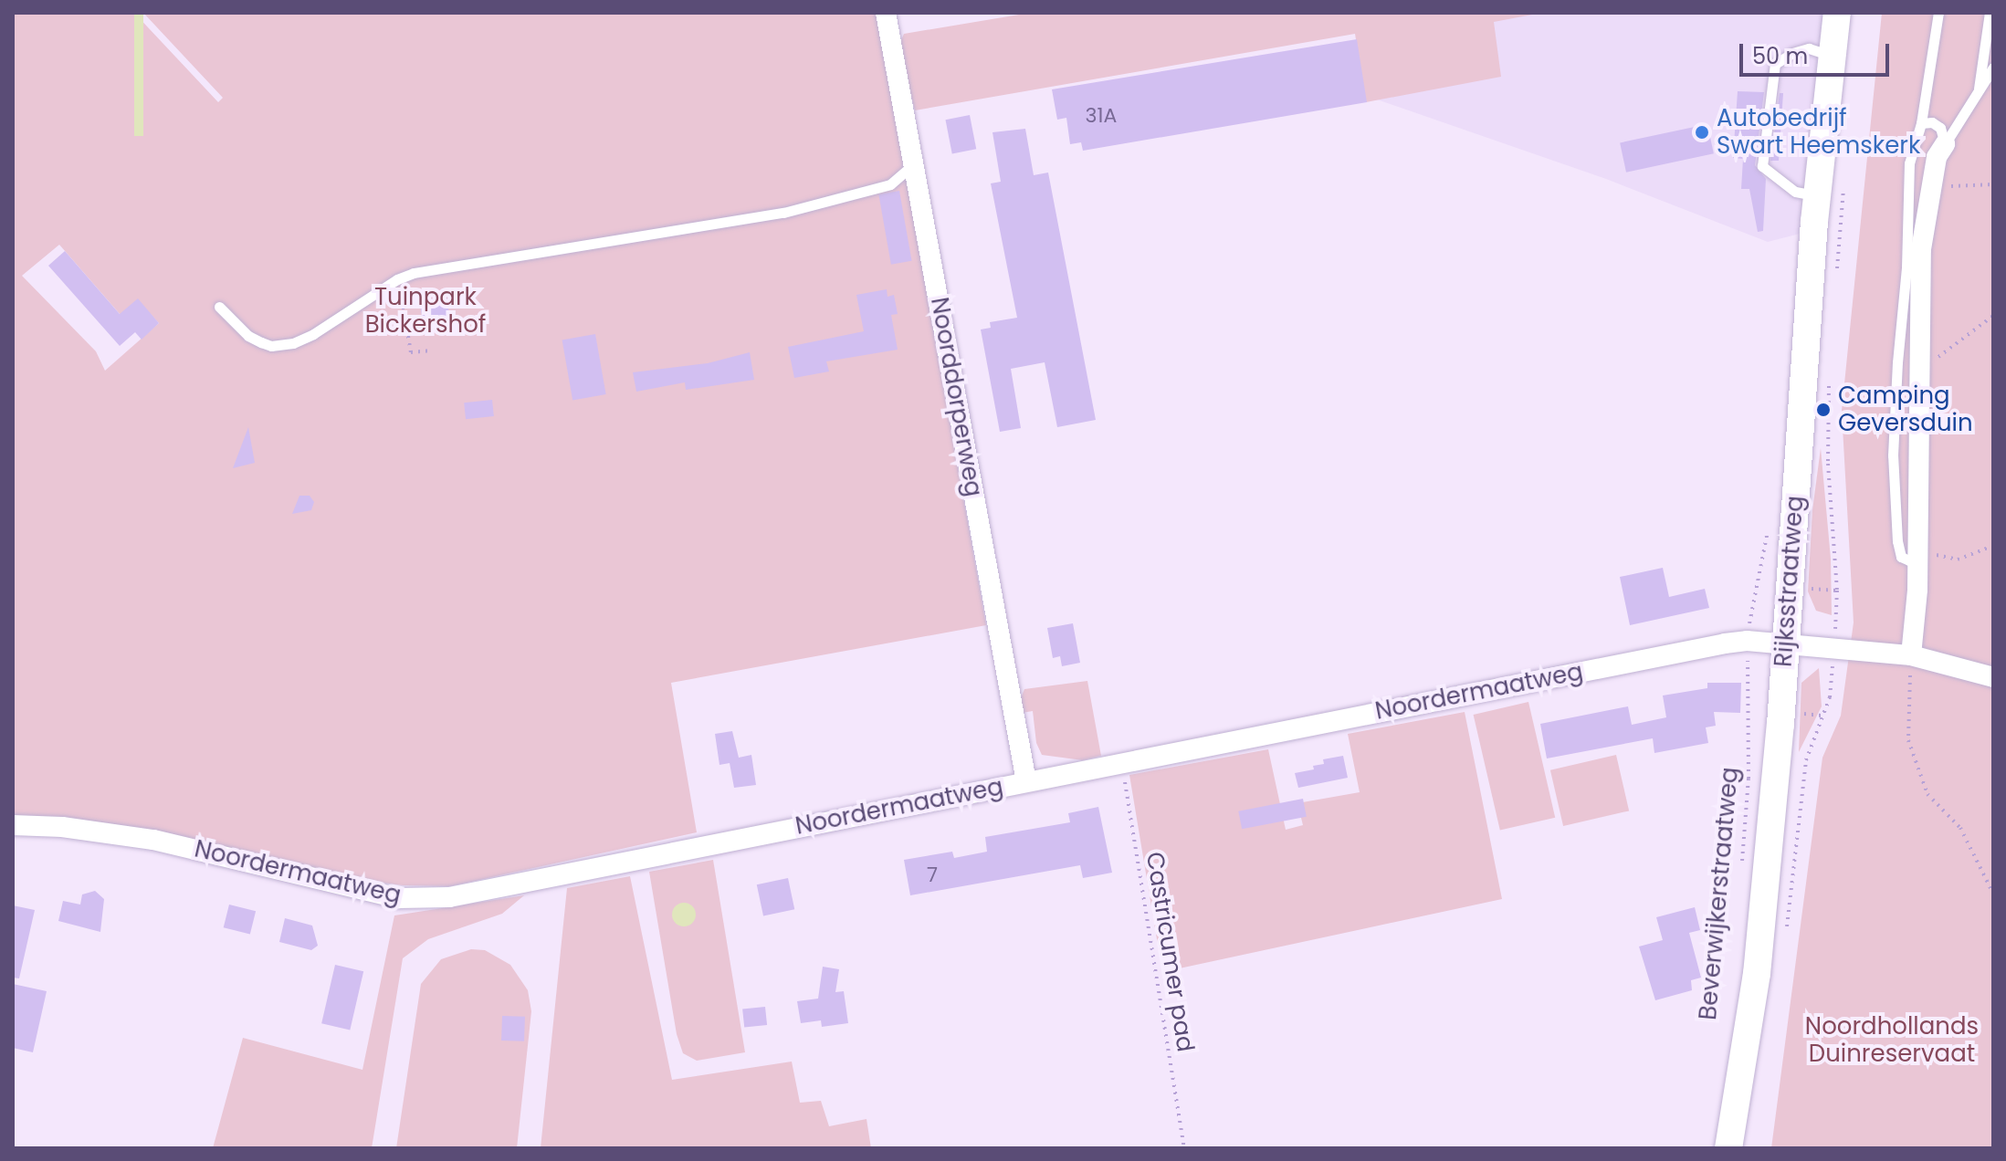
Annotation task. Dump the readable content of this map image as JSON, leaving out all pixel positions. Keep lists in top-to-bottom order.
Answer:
{
  "streets": {
    "main road": ["Rijksstraatweg"],
    "street": ["Noorddorperweg", "Noordermaatweg"],
    "path": ["Beverwijkerstraatweg", "Castricumer pad"]
  },
  "crossings": [
    ["Noorddorperweg", "Noordermaatweg"],
    ["Rijksstraatweg", "Noordermaatweg"],
    ["Rijksstraatweg", "Beverwijkerstraatweg"],
    ["Noordermaatweg", "Beverwijkerstraatweg"],
    ["Noordermaatweg", "Castricumer pad"]
  ],
  "parks": ["Tuinpark Bickershof", "Noordhollands Duinreservaat"],
  "places": ["Autobedrijf Swart Heemskerk", "Camping Geversduin"],
  "house_numbers": ["31A", "7"],
  "scale_bar": "50 m"
}
